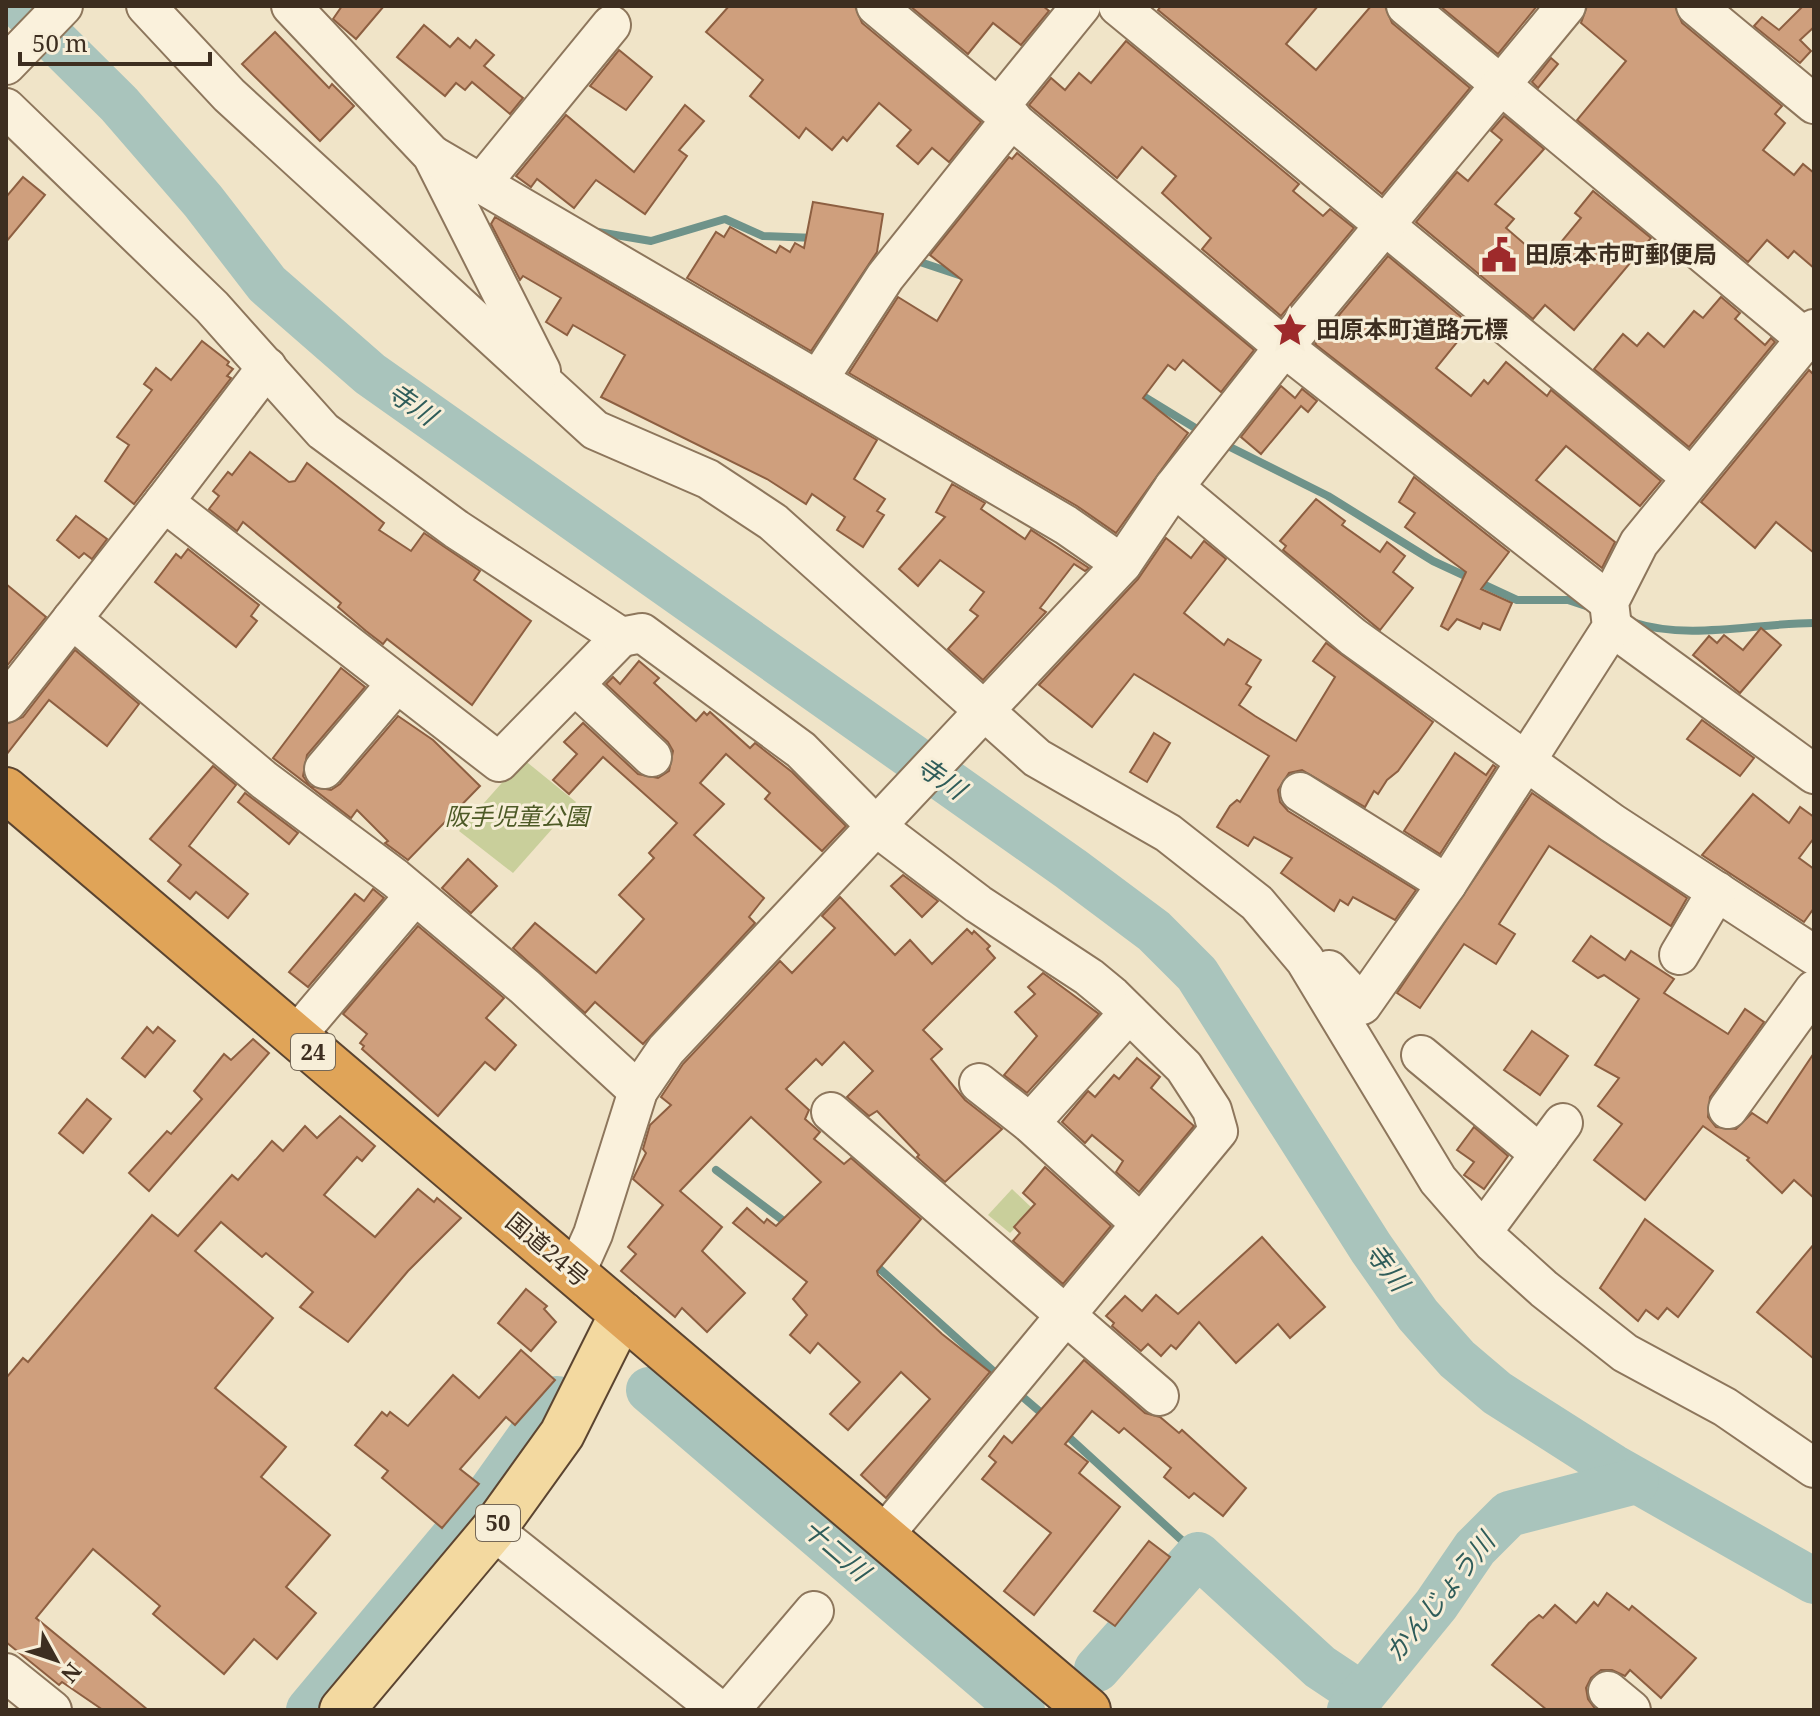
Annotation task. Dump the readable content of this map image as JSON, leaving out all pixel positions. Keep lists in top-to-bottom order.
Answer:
{
  "streets": {
    "highway": ["24", "国道24号"],
    "main road": ["50"]
  },
  "crossings": [
    ["国道24号", "50"]
  ],
  "water": ["寺川", "十二川", "かんじょう川"],
  "parks": ["阪手児童公園"],
  "places": {
    "public building": ["田原本市町郵便局"],
    "place": ["田原本町道路元標"]
  },
  "scale_bar": "50 m",
  "north": "bottom right"
}
